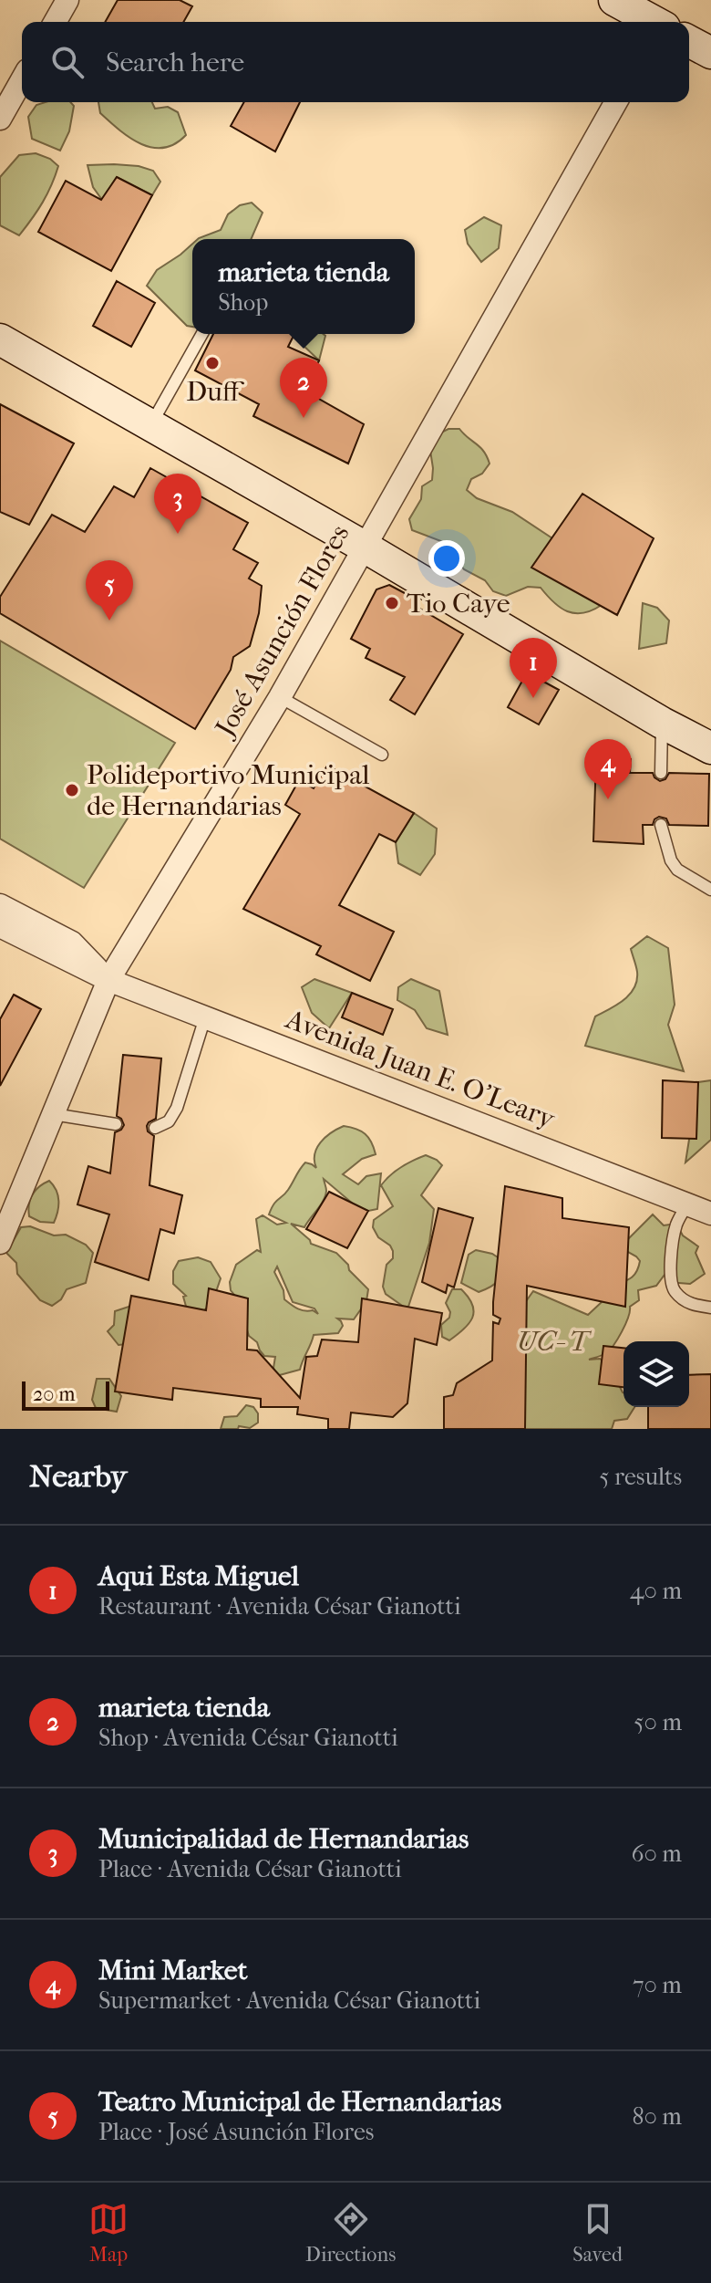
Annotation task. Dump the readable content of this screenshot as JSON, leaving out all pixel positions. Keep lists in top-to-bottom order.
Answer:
{
  "streets": {
    "street": ["José Asunción Flores", "Avenida Juan E. O'Leary"]
  },
  "crossings": [
    ["José Asunción Flores", "Avenida Juan E. O'Leary"]
  ],
  "parks": ["UC- T"],
  "places": ["Duff", "Tio Caye", "Polideportivo Municipal de Hernandarias"],
  "scale_bar": "20 m",
  "page": {
    "search": "Search here",
    "popup": ["marieta tienda", "Shop"],
    "pins": [
      "2",
      "3",
      "5",
      "1",
      "4"
    ],
    "scale": "20 m",
    "heading": ["Nearby", "5 results"],
    "list": [
      {
        "mark": "1",
        "name": "Aqui Esta Miguel",
        "note": "Restaurant · Avenida César Gianotti",
        "value": "40 m"
      },
      {
        "mark": "2",
        "name": "marieta tienda",
        "note": "Shop · Avenida César Gianotti",
        "value": "50 m"
      },
      {
        "mark": "3",
        "name": "Municipalidad de Hernandarias",
        "note": "Place · Avenida César Gianotti",
        "value": "60 m"
      },
      {
        "mark": "4",
        "name": "Mini Market",
        "note": "Supermarket · Avenida César Gianotti",
        "value": "70 m"
      },
      {
        "mark": "5",
        "name": "Teatro Municipal de Hernandarias",
        "note": "Place · José Asunción Flores",
        "value": "80 m"
      }
    ],
    "nav": ["Map", "Directions", "Saved"]
  }
}
